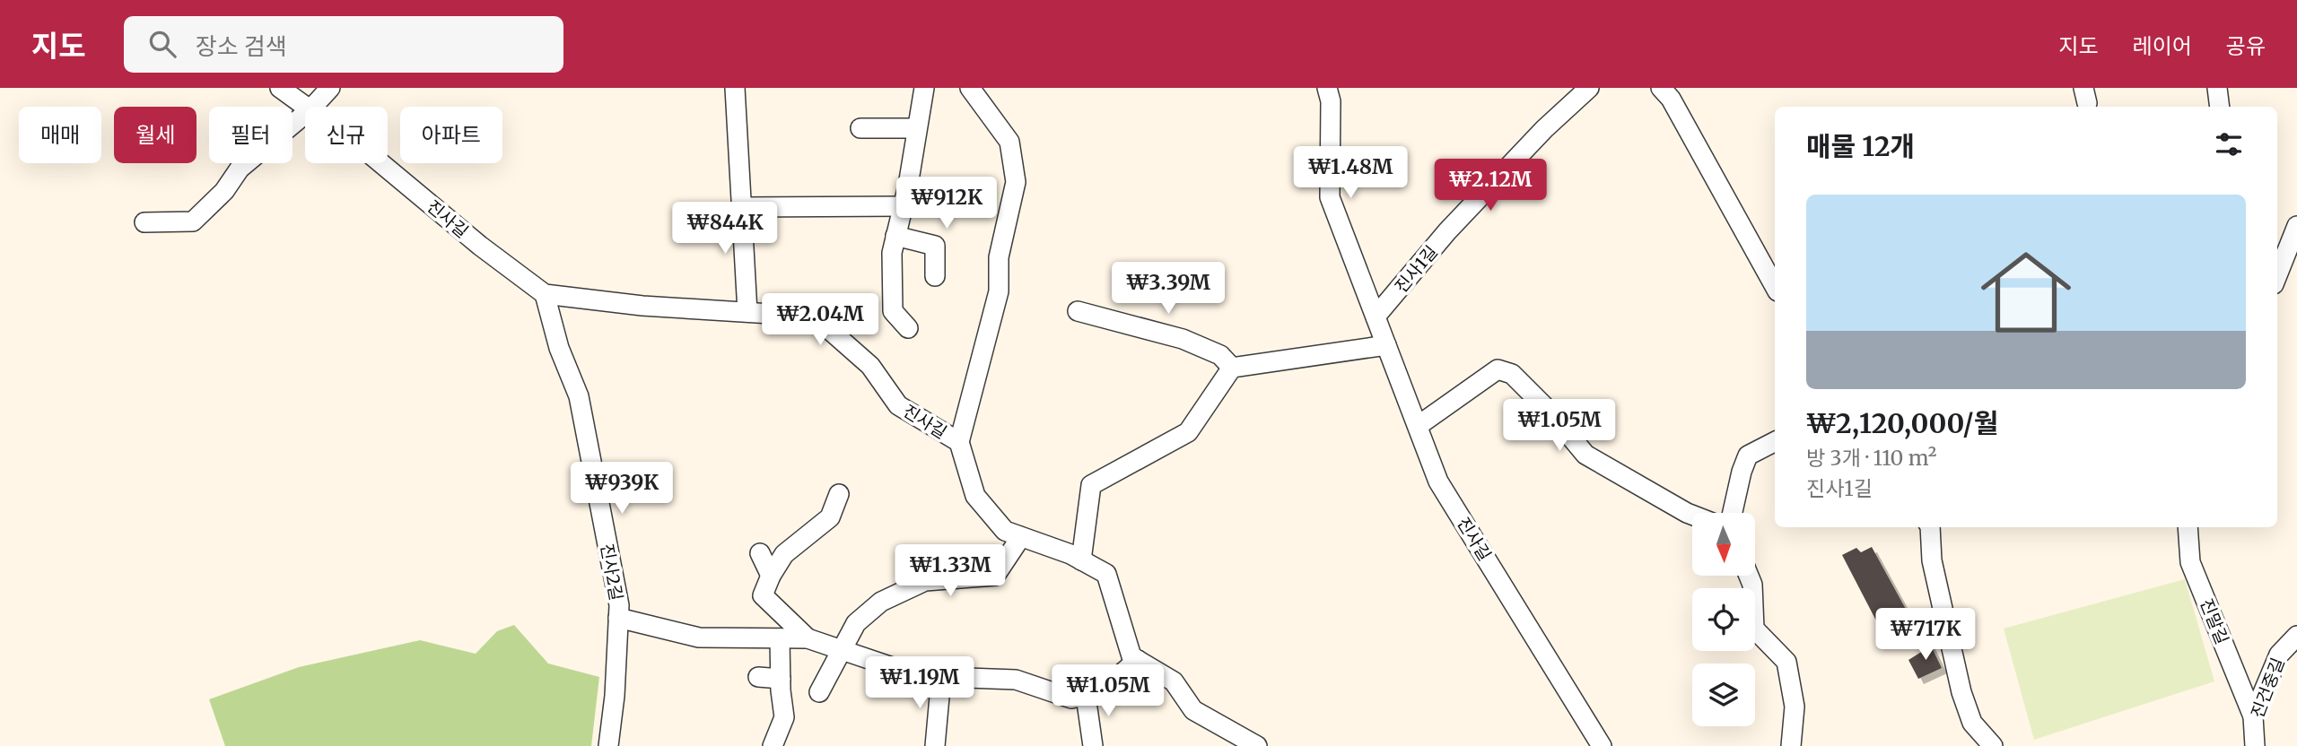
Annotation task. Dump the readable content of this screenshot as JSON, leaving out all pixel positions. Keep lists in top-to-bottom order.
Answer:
{
  "streets": {
    "street": [
      "진사길",
      "진사1길",
      "진사2길",
      "진말길",
      "진건중길"
    ]
  },
  "crossings": [
    ["진사길", "진사1길"],
    ["진사길", "진사2길"],
    ["진말길", "진건중길"]
  ],
  "north": "bottom",
  "page": {
    "header": "지도",
    "search": "장소 검색",
    "nav": ["지도", "레이어", "공유"],
    "chip": [
      "매매",
      "월세",
      "필터",
      "신규",
      "아파트"
    ],
    "heading": "매물 12개",
    "price": [
      "₩1.48M",
      "₩2.12M",
      "₩912K",
      "₩844K",
      "₩3.39M",
      "₩2.04M",
      "₩1.05M",
      "₩939K",
      "₩1.33M",
      "₩717K",
      "₩1.19M",
      "₩1.05M"
    ],
    "list": [
      {
        "name": "₩2,120,000/월",
        "note": "방 3개 · 110 m² · 진사1길"
      }
    ]
  }
}
